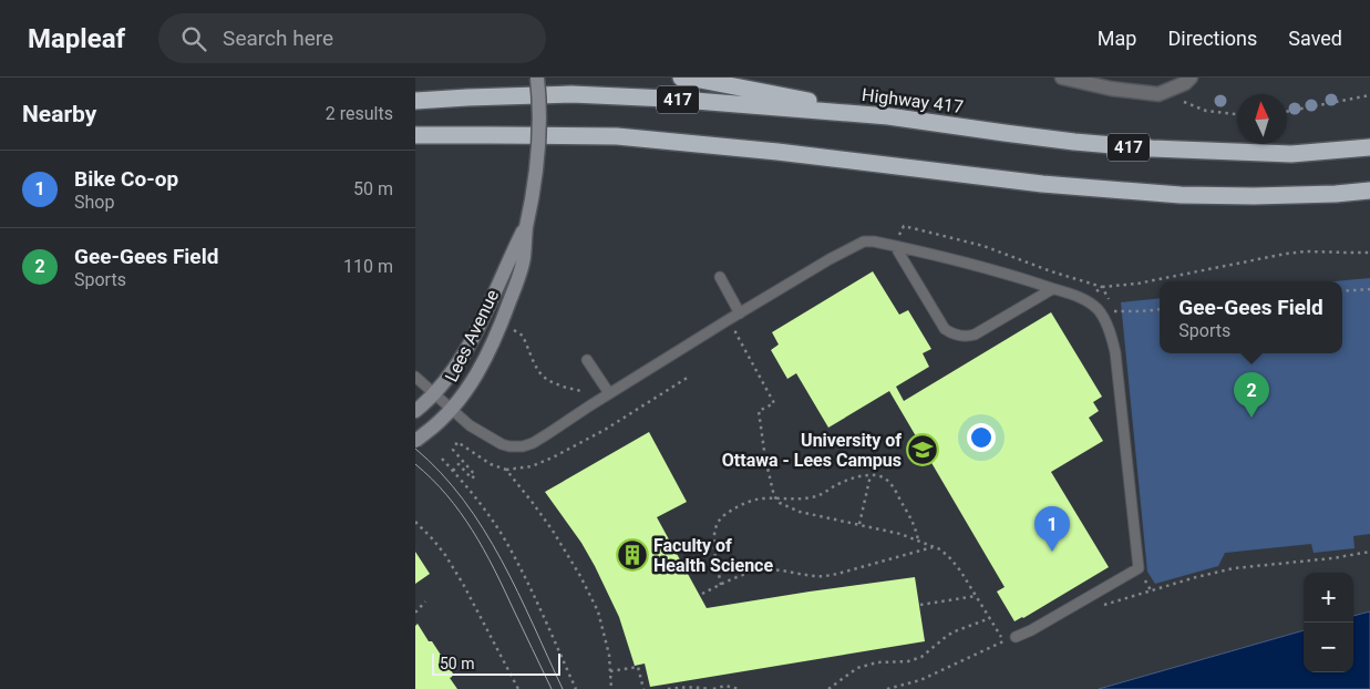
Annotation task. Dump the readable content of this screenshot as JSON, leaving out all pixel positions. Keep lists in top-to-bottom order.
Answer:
{
  "streets": {
    "highway": ["417", "Highway 417"],
    "main road": ["Lees Avenue"]
  },
  "places": {
    "school or university": ["University of Ottawa - Lees Campus"],
    "building": ["Faculty of Health Science"]
  },
  "scale_bar": "50 m",
  "north": "top",
  "page": {
    "header": "Mapleaf",
    "search": "Search here",
    "nav": ["Map", "Directions", "Saved"],
    "heading": ["Nearby", "2 results"],
    "list": [
      {
        "mark": "1",
        "name": "Bike Co-op",
        "note": "Shop",
        "value": "50 m"
      },
      {
        "mark": "2",
        "name": "Gee-Gees Field",
        "note": "Sports",
        "value": "110 m"
      }
    ],
    "popup": ["Gee-Gees Field", "Sports"],
    "pins": ["2", "1"],
    "map_buttons": ["+", "−"],
    "scale": "50 m"
  }
}
